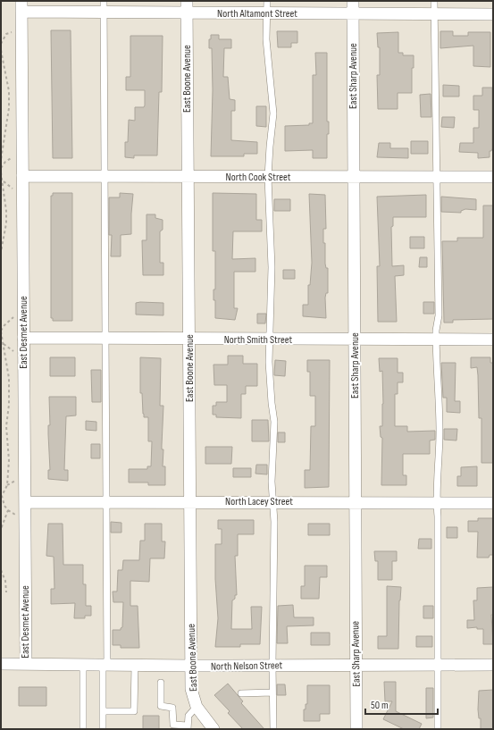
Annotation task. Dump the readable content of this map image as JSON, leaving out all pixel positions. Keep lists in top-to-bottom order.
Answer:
{
  "streets": {
    "street": [
      "North Altamont Street",
      "East Sharp Avenue",
      "East Boone Avenue",
      "North Cook Street",
      "East Desmet Avenue",
      "North Smith Street",
      "North Lacey Street",
      "North Nelson Street"
    ]
  },
  "crossings": [
    ["North Altamont Street", "East Sharp Avenue"],
    ["North Altamont Street", "East Boone Avenue"],
    ["North Altamont Street", "East Desmet Avenue"],
    ["East Sharp Avenue", "North Cook Street"],
    ["East Sharp Avenue", "North Smith Street"],
    ["East Sharp Avenue", "North Lacey Street"],
    ["East Sharp Avenue", "North Nelson Street"],
    ["East Boone Avenue", "North Cook Street"],
    ["East Boone Avenue", "North Smith Street"],
    ["East Boone Avenue", "North Lacey Street"],
    ["East Boone Avenue", "North Nelson Street"],
    ["North Cook Street", "East Desmet Avenue"],
    ["East Desmet Avenue", "North Smith Street"],
    ["East Desmet Avenue", "North Lacey Street"],
    ["East Desmet Avenue", "North Nelson Street"]
  ],
  "scale_bar": "50 m"
}
